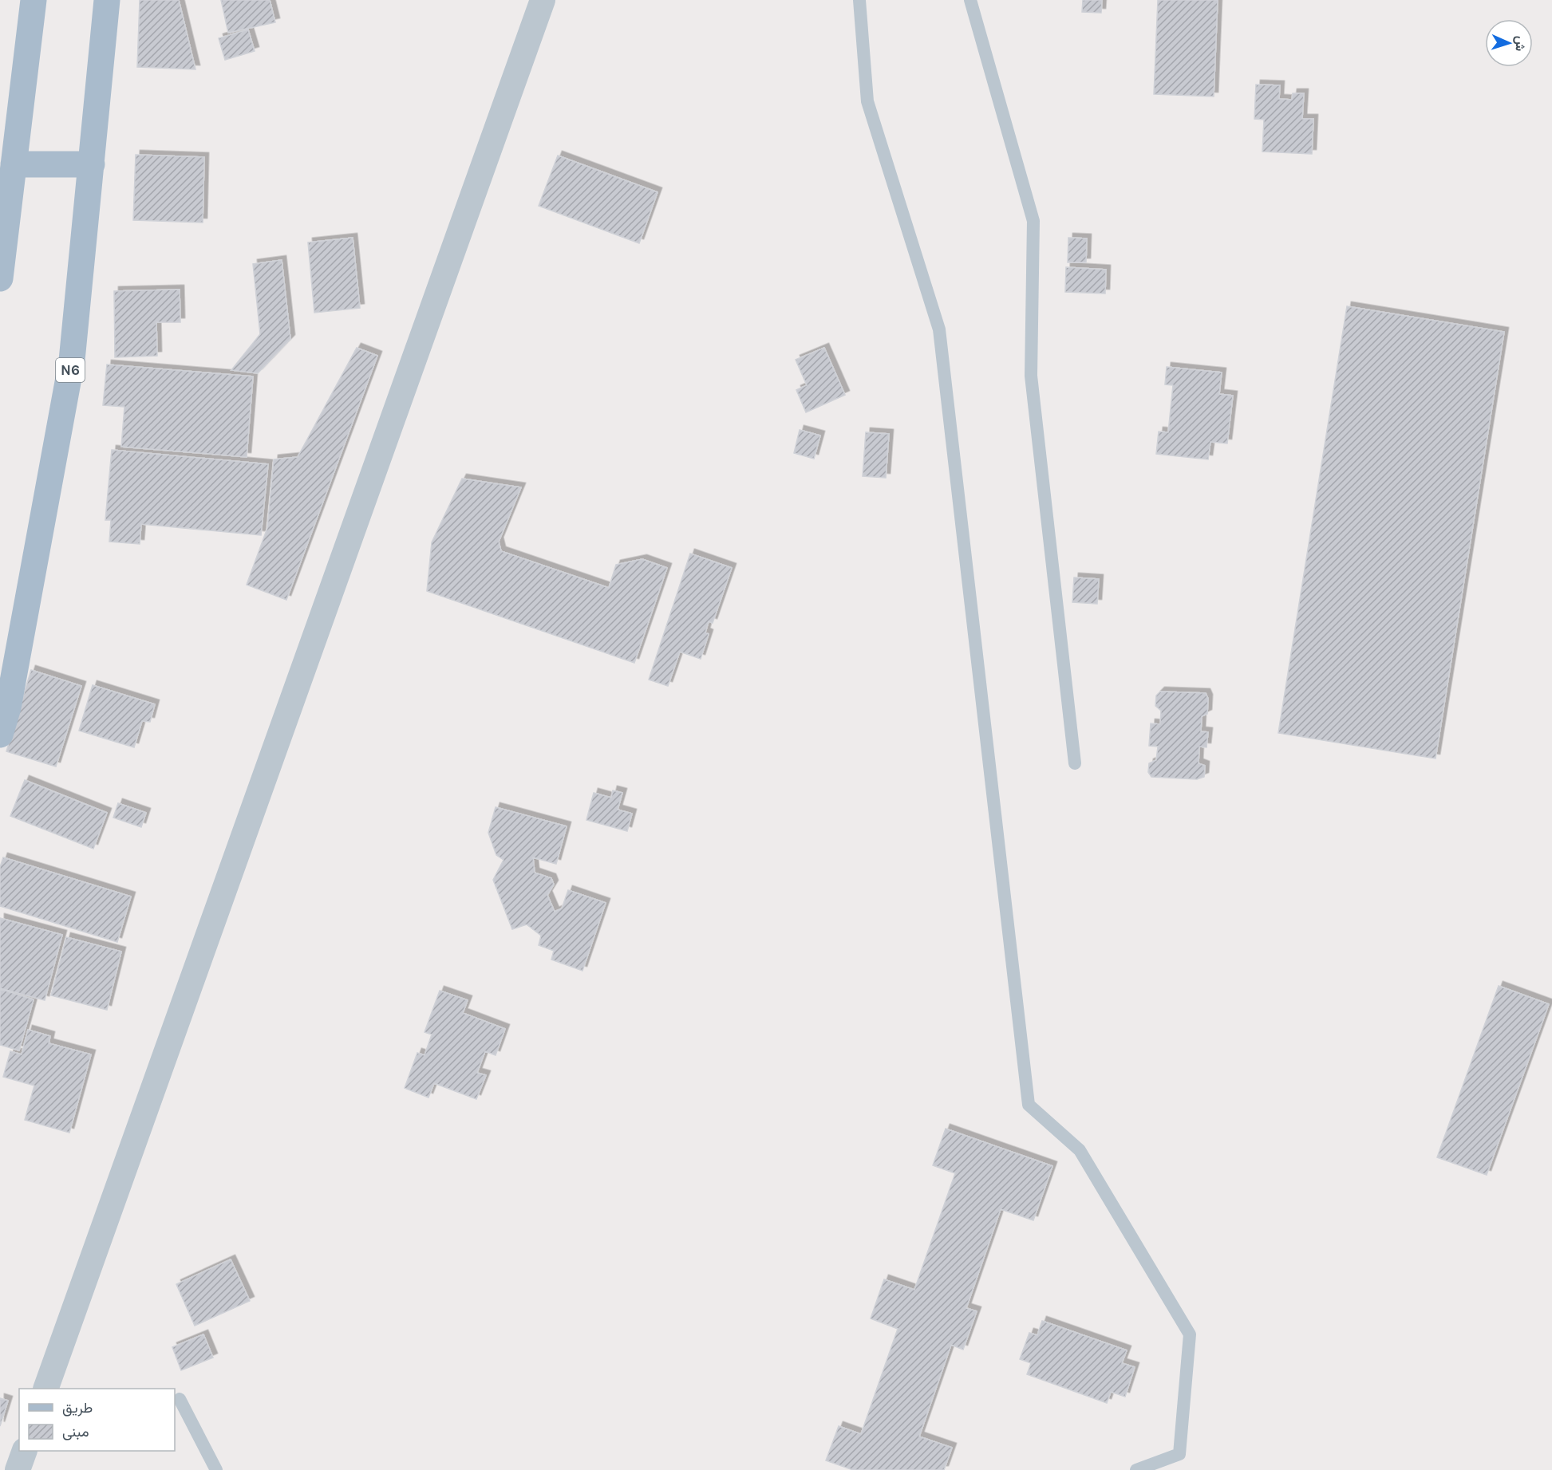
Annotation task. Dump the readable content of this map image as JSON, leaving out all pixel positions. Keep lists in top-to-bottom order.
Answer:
{
  "streets": {
    "main road": ["N6"]
  },
  "legend": ["طريق", "مبنى"],
  "north": "right"
}
